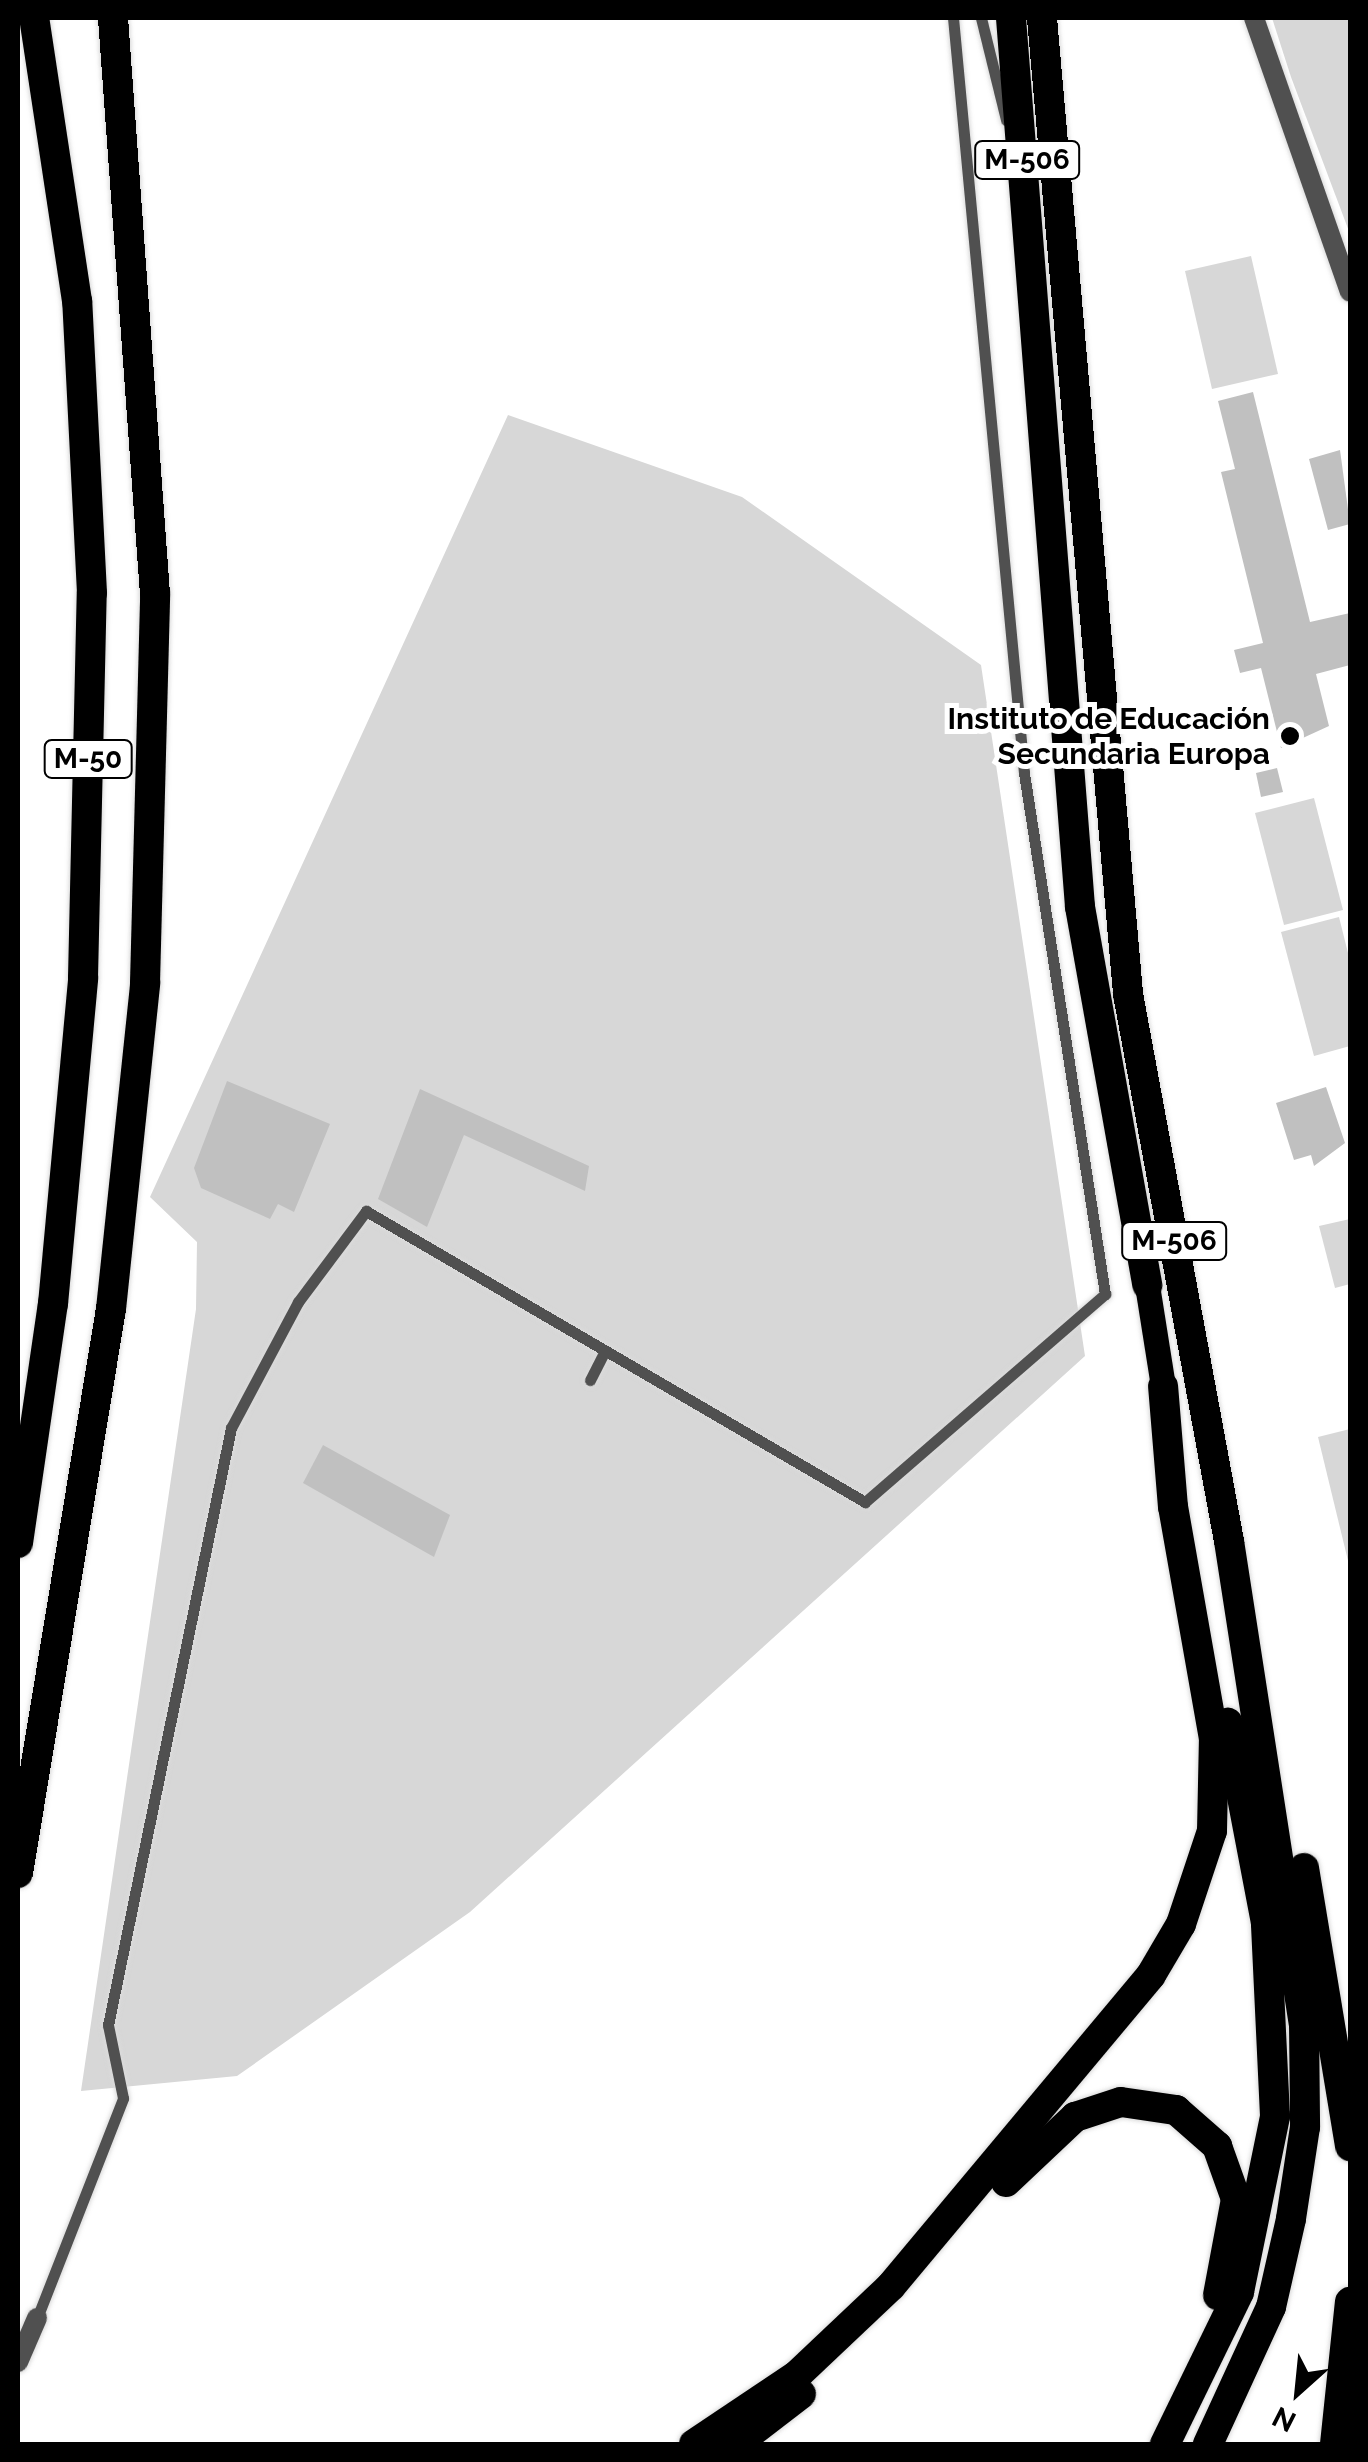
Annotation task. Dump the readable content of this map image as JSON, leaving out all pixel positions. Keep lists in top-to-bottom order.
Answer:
{
  "streets": {
    "highway": ["M-506", "M-50"]
  },
  "places": ["Instituto de Educación Secundaria Europa"],
  "north": "bottom left"
}
